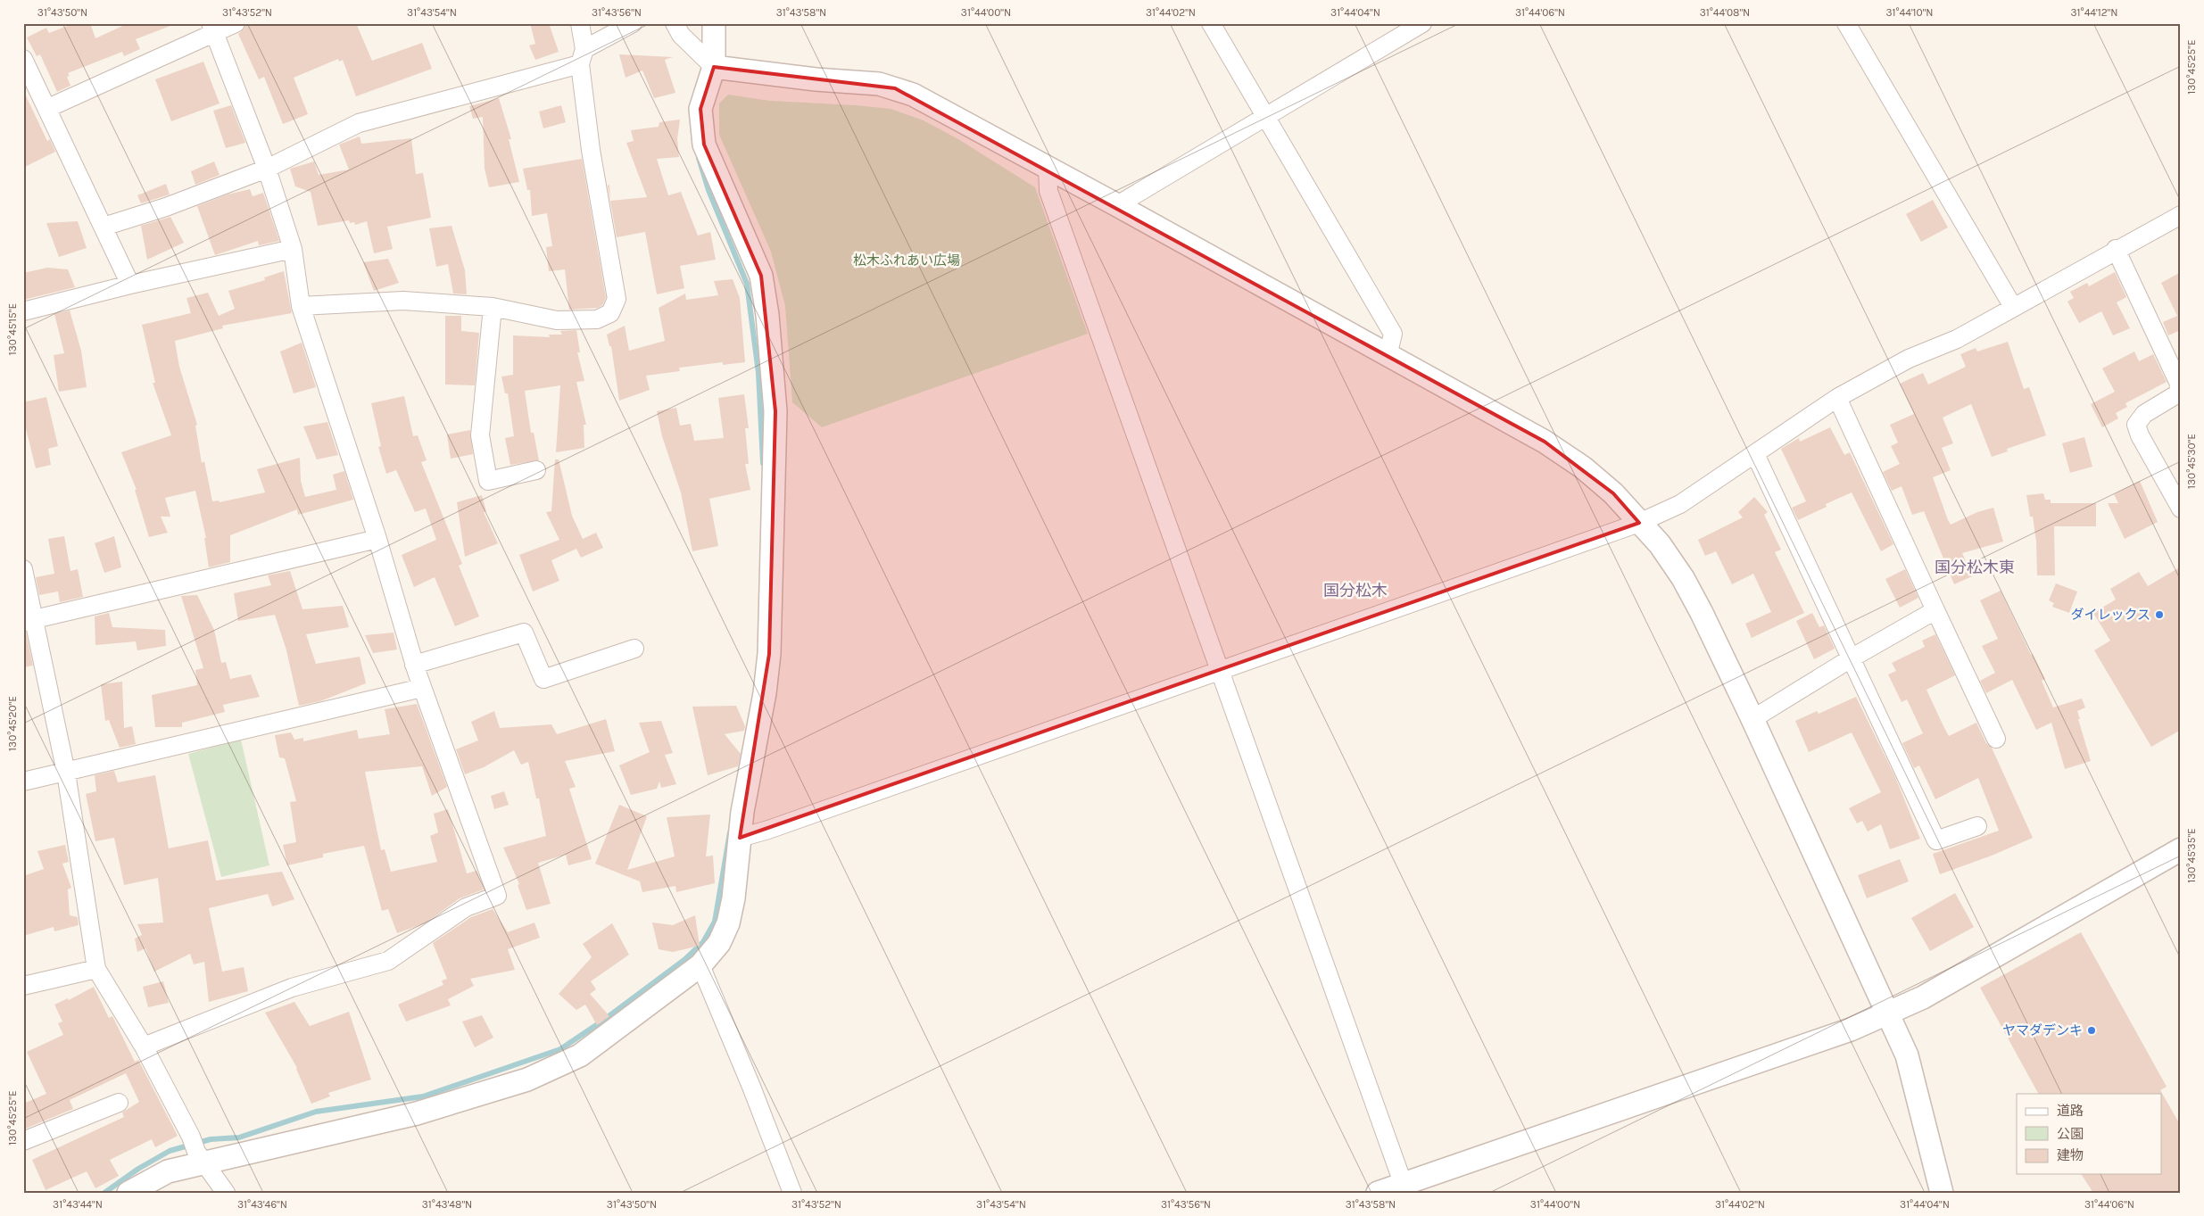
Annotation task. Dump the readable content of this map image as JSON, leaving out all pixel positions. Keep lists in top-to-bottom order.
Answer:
{
  "districts": ["国分松木東", "国分松木"],
  "parks": ["松木ふれあい広場"],
  "places": ["ダイレックス", "ヤマダデンキ"],
  "legend": ["道路", "公園", "建物"],
  "coordinates": [
    "31°43'50\"N",
    "31°43'52\"N",
    "31°43'54\"N",
    "31°43'56\"N",
    "31°43'58\"N",
    "31°44'00\"N",
    "31°44'02\"N",
    "31°44'04\"N",
    "31°44'06\"N",
    "31°44'08\"N",
    "31°44'10\"N",
    "31°44'12\"N",
    "130°45'25\"E",
    "130°45'15\"E",
    "130°45'30\"E",
    "130°45'20\"E",
    "130°45'35\"E",
    "31°43'44\"N",
    "31°43'46\"N",
    "31°43'48\"N"
  ]
}
